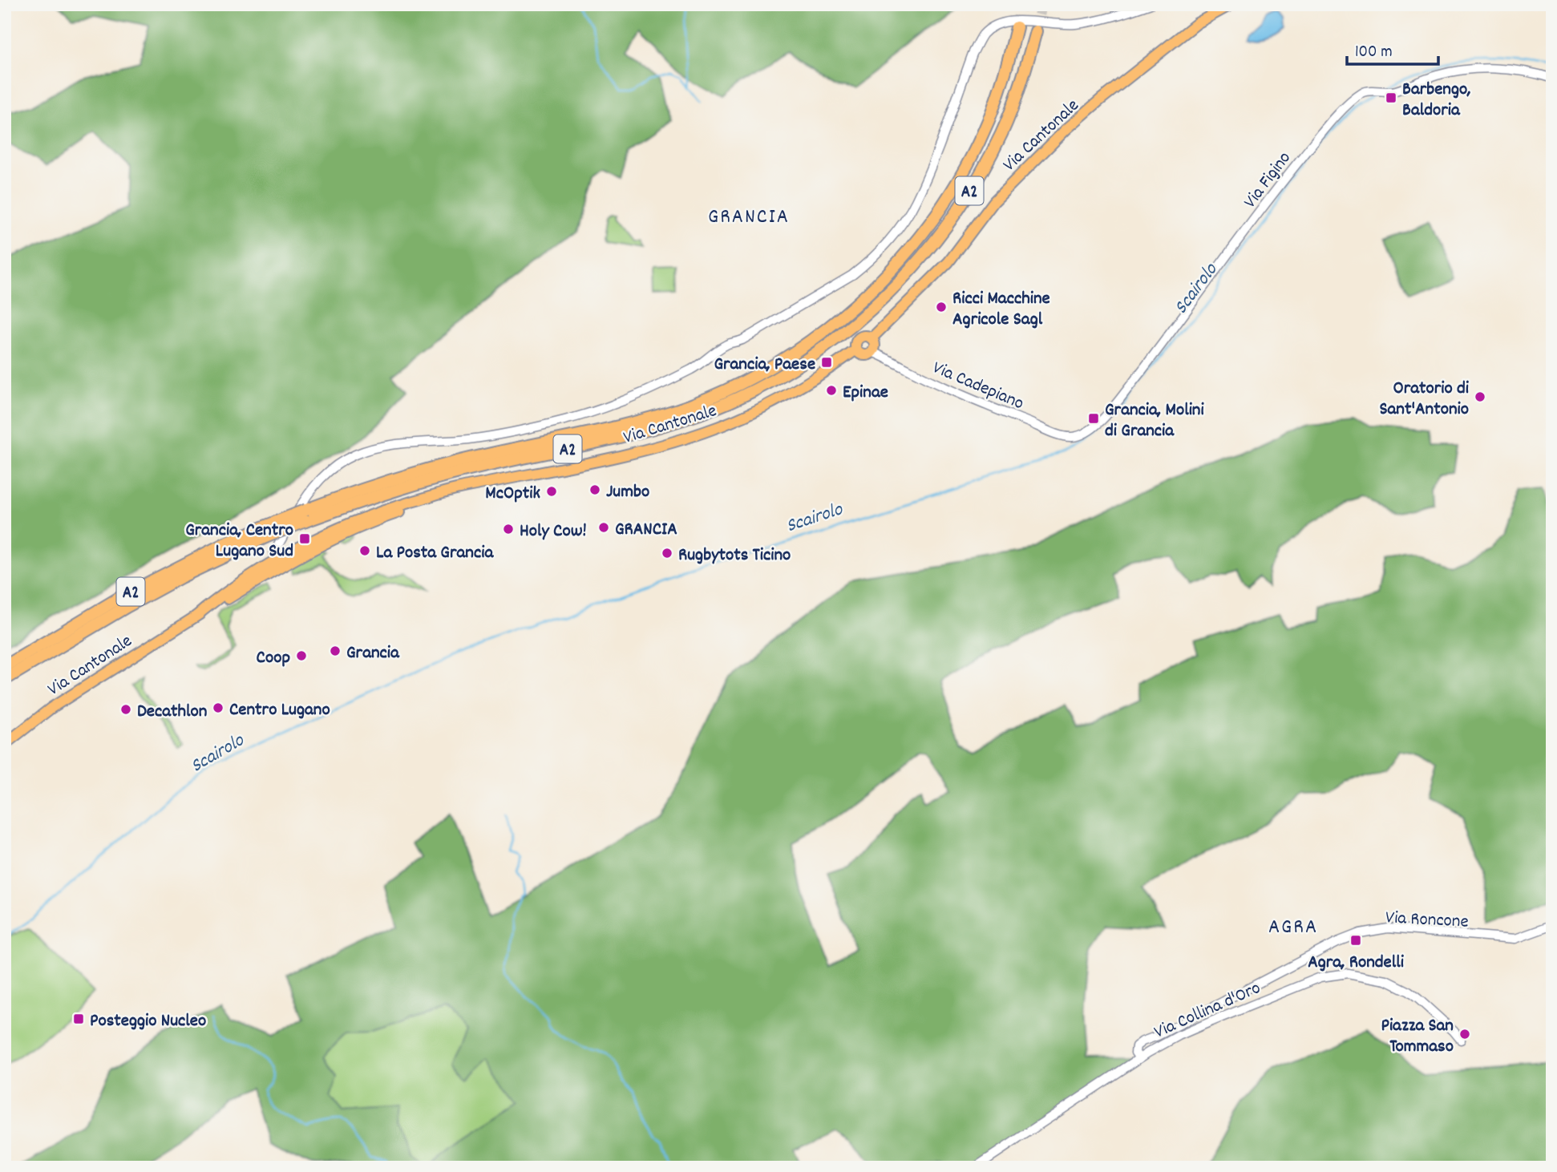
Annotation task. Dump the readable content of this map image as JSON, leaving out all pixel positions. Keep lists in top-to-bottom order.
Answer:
{
  "streets": {
    "highway": ["A2"],
    "main road": ["Via Cantonale"],
    "street": [
      "Via Figino",
      "Via Cadepiano",
      "Via Roncone",
      "Via Collina d'Oro"
    ]
  },
  "crossings": [
    ["Via Cantonale", "Via Cadepiano"],
    ["Via Figino", "Via Cadepiano"],
    ["Via Roncone", "Via Collina d'Oro"]
  ],
  "districts": ["GRANCIA", "AGRA"],
  "water": ["Scairolo"],
  "places": {
    "transit": [
      "Barbengo, Baldoria",
      "Grancia, Paese",
      "Grancia, Molini di Grancia",
      "Grancia, Centro Lugano Sud",
      "Agra, Rondelli",
      "Posteggio Nucleo"
    ],
    "other": [
      "Ricci Macchine Agricole Sagl",
      "Epinae",
      "Oratorio di Sant'Antonio",
      "Jumbo",
      "McOptik",
      "GRANCIA",
      "Holy Cow!",
      "La Posta Grancia",
      "Rugbytots Ticino",
      "Grancia",
      "Coop",
      "Centro Lugano",
      "Decathlon",
      "Piazza San Tommaso"
    ]
  },
  "scale_bar": "100 m"
}
